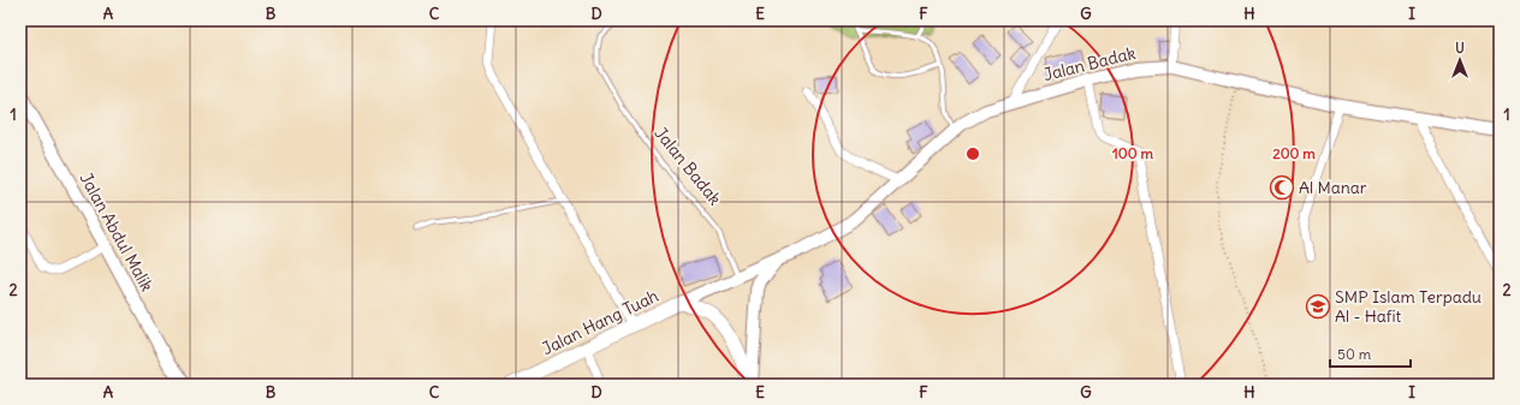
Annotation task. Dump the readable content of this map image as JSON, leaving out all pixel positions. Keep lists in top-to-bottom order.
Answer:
{
  "streets": {
    "main road": ["Jalan Hang Tuah"],
    "street": ["Jalan Badak", "Jalan Abdul Malik"]
  },
  "crossings": [
    ["Jalan Badak", "Jalan Hang Tuah"]
  ],
  "places": {
    "mosque": ["Al Manar"],
    "school or university": ["SMP Islam Terpadu Al - Hafit"]
  },
  "scale_bar": "50 m",
  "north": "top",
  "grid": {
    "columns": [
      "A",
      "B",
      "C",
      "D",
      "E",
      "F",
      "G",
      "H",
      "I"
    ],
    "rows": ["1", "2"]
  },
  "rings": ["100 m", "200 m"]
}
